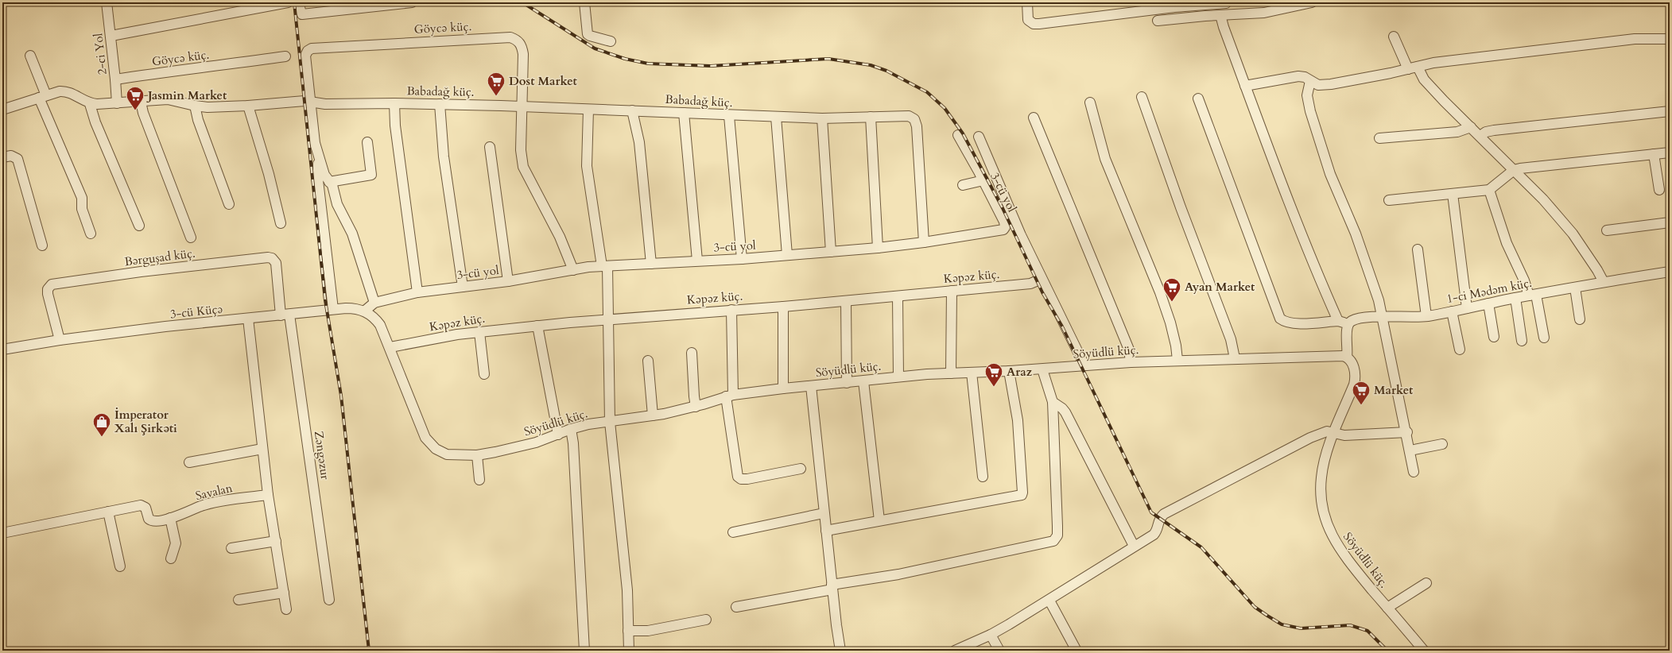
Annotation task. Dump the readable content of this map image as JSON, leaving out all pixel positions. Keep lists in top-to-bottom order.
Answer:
{
  "streets": {
    "street": [
      "Göycə küç.",
      "2-ci Yol",
      "Babadağ küç.",
      "3-cü yol",
      "Bərguşad küç.",
      "Kəpəz küç.",
      "1-ci Mədəm küç.",
      "3-cü Küçə",
      "Söyüdlü küç.",
      "Zəngəzur",
      "Savalan"
    ]
  },
  "crossings": [
    ["Göycə küç.", "2-ci Yol"],
    ["Göycə küç.", "Babadağ küç."],
    ["Göycə küç.", "3-cü yol"],
    ["2-ci Yol", "Babadağ küç."],
    ["Babadağ küç.", "3-cü yol"],
    ["3-cü yol", "3-cü Küçə"],
    ["3-cü yol", "Söyüdlü küç."],
    ["Bərguşad küç.", "3-cü Küçə"],
    ["Bərguşad küç.", "Zəngəzur"],
    ["Kəpəz küç.", "Söyüdlü küç."],
    ["3-cü Küçə", "Söyüdlü küç."],
    ["3-cü Küçə", "Zəngəzur"]
  ],
  "places": {
    "supermarket": [
      "Dost Market",
      "Jasmin Market",
      "Ayan Market",
      "Araz",
      "Market"
    ],
    "shop": ["İmperator Xalı Şirkəti"]
  }
}
